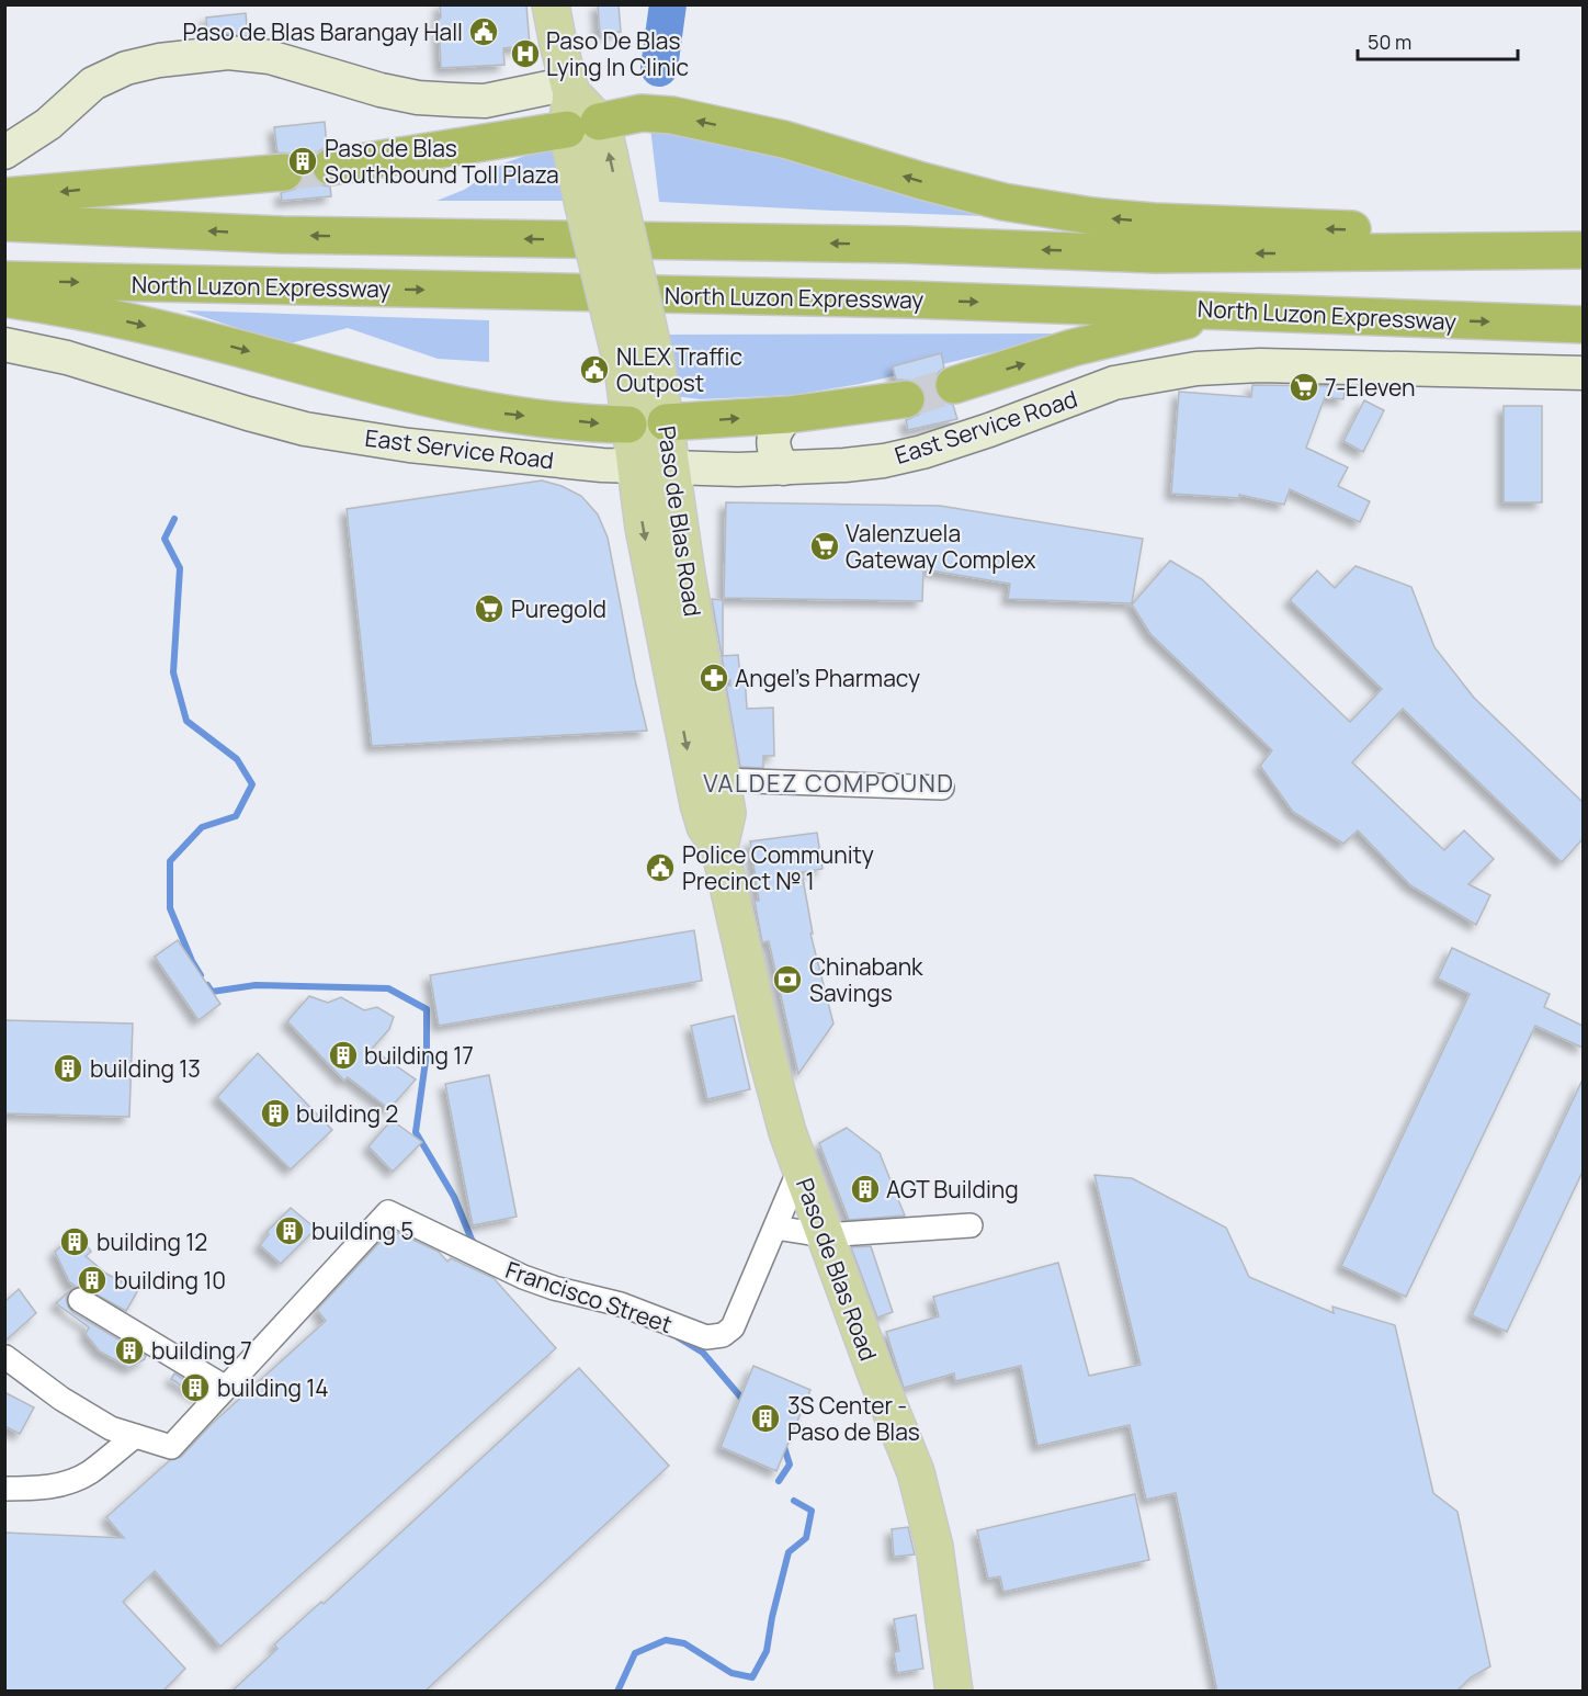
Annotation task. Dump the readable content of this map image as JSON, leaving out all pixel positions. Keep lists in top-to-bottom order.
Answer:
{
  "streets": {
    "highway": ["North Luzon Expressway"],
    "main road": ["East Service Road", "Paso de Blas Road"],
    "street": ["Francisco Street"]
  },
  "crossings": [
    ["East Service Road", "Paso de Blas Road"],
    ["Paso de Blas Road", "Francisco Street"]
  ],
  "districts": ["VALDEZ COMPOUND"],
  "places": {
    "public building": ["Paso de Blas Barangay Hall", "NLEX Traffic Outpost", "Police Community Precinct № 1"],
    "hospital": ["Paso De Blas Lying In Clinic"],
    "building": [
      "Paso de Blas Southbound Toll Plaza",
      "building 17",
      "building 13",
      "building 2",
      "AGT Building",
      "building 5",
      "building 12",
      "building 10",
      "building 7",
      "building 14",
      "3S Center - Paso de Blas"
    ],
    "supermarket": ["7-Eleven", "Valenzuela Gateway Complex", "Puregold"],
    "pharmacy": ["Angel's Pharmacy"],
    "bank": ["Chinabank Savings"]
  },
  "scale_bar": "50 m"
}
